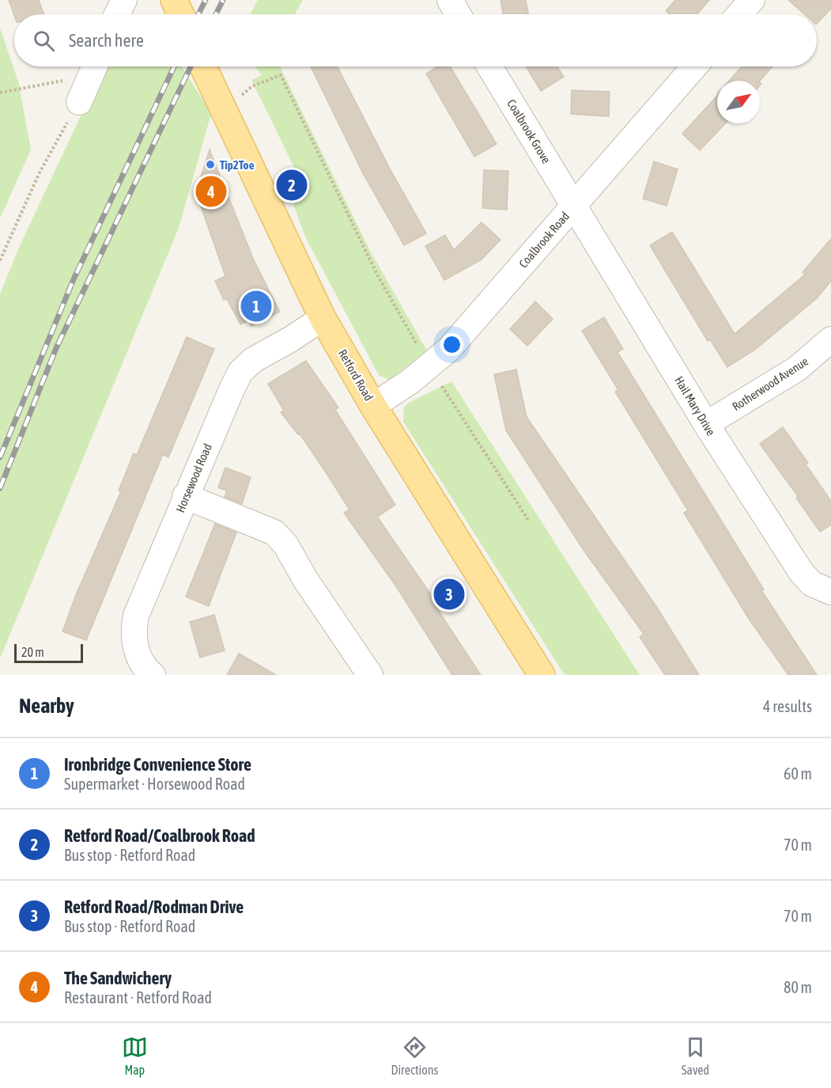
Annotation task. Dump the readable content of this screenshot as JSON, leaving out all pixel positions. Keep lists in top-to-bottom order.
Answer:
{
  "streets": {
    "main road": ["Retford Road"],
    "street": [
      "Coalbrook Grove",
      "Coalbrook Road",
      "Rotherwood Avenue",
      "Hail Mary Drive",
      "Horsewood Road"
    ]
  },
  "crossings": [
    ["Coalbrook Grove", "Coalbrook Road"],
    ["Coalbrook Grove", "Hail Mary Drive"],
    ["Coalbrook Road", "Retford Road"],
    ["Coalbrook Road", "Hail Mary Drive"],
    ["Retford Road", "Horsewood Road"],
    ["Rotherwood Avenue", "Hail Mary Drive"]
  ],
  "places": ["Tip2Toe"],
  "scale_bar": "20 m",
  "north": "top right",
  "page": {
    "search": "Search here",
    "pins": [
      "2",
      "4",
      "1",
      "3"
    ],
    "scale": "20 m",
    "heading": ["Nearby", "4 results"],
    "list": [
      {
        "mark": "1",
        "name": "Ironbridge Convenience Store",
        "note": "Supermarket · Horsewood Road",
        "value": "60 m"
      },
      {
        "mark": "2",
        "name": "Retford Road/Coalbrook Road",
        "note": "Bus stop · Retford Road",
        "value": "70 m"
      },
      {
        "mark": "3",
        "name": "Retford Road/Rodman Drive",
        "note": "Bus stop · Retford Road",
        "value": "70 m"
      },
      {
        "mark": "4",
        "name": "The Sandwichery",
        "note": "Restaurant · Retford Road",
        "value": "80 m"
      }
    ],
    "nav": ["Map", "Directions", "Saved"]
  }
}
